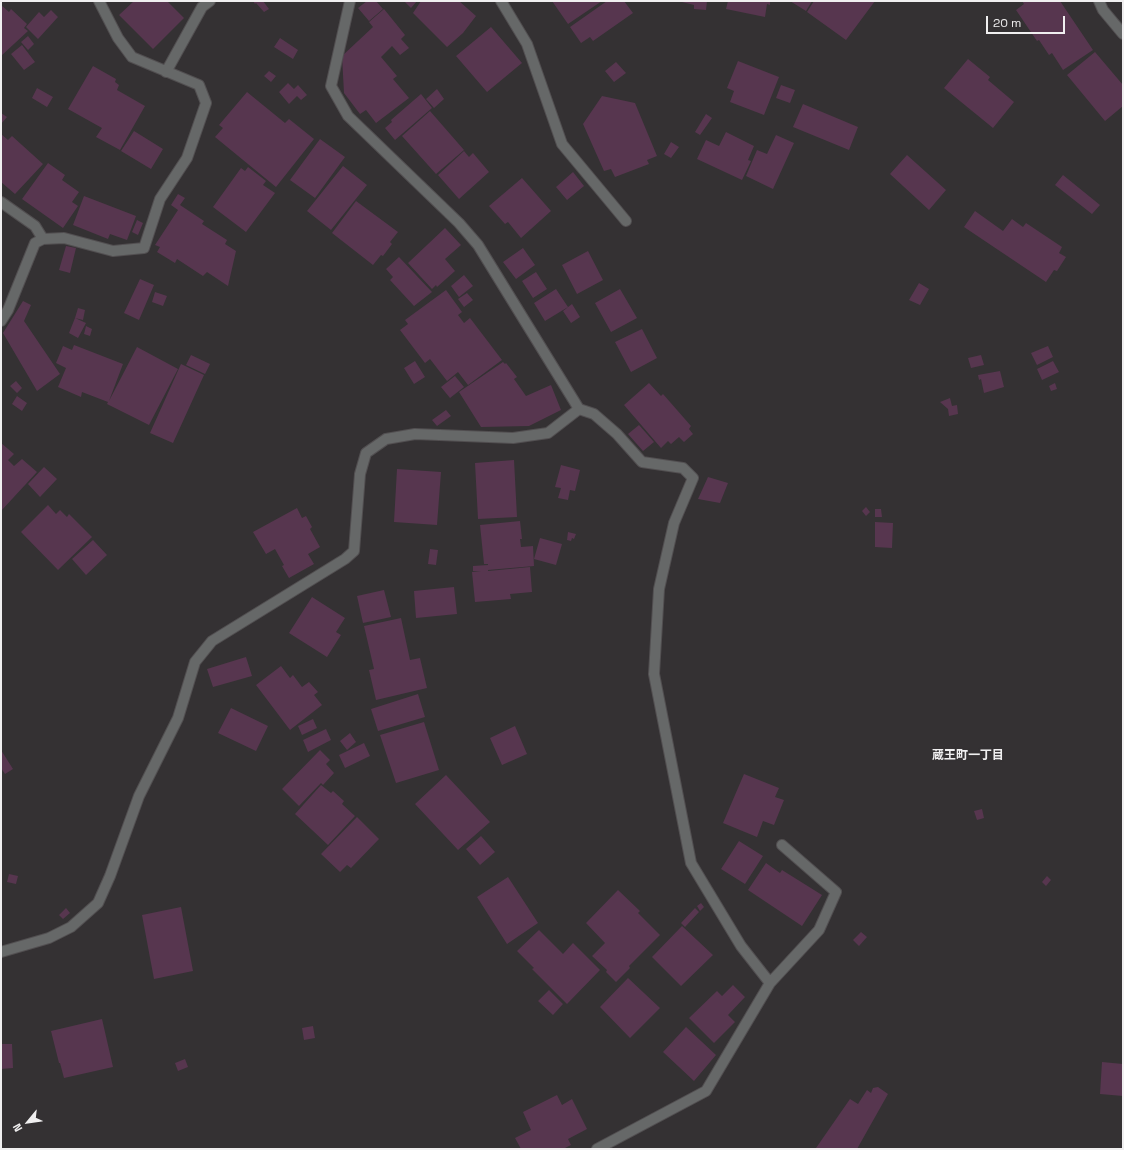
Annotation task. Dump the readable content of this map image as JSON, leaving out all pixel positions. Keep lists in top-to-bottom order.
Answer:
{
  "districts": ["蔵王町一丁目"],
  "scale_bar": "20 m",
  "north": "bottom left"
}
